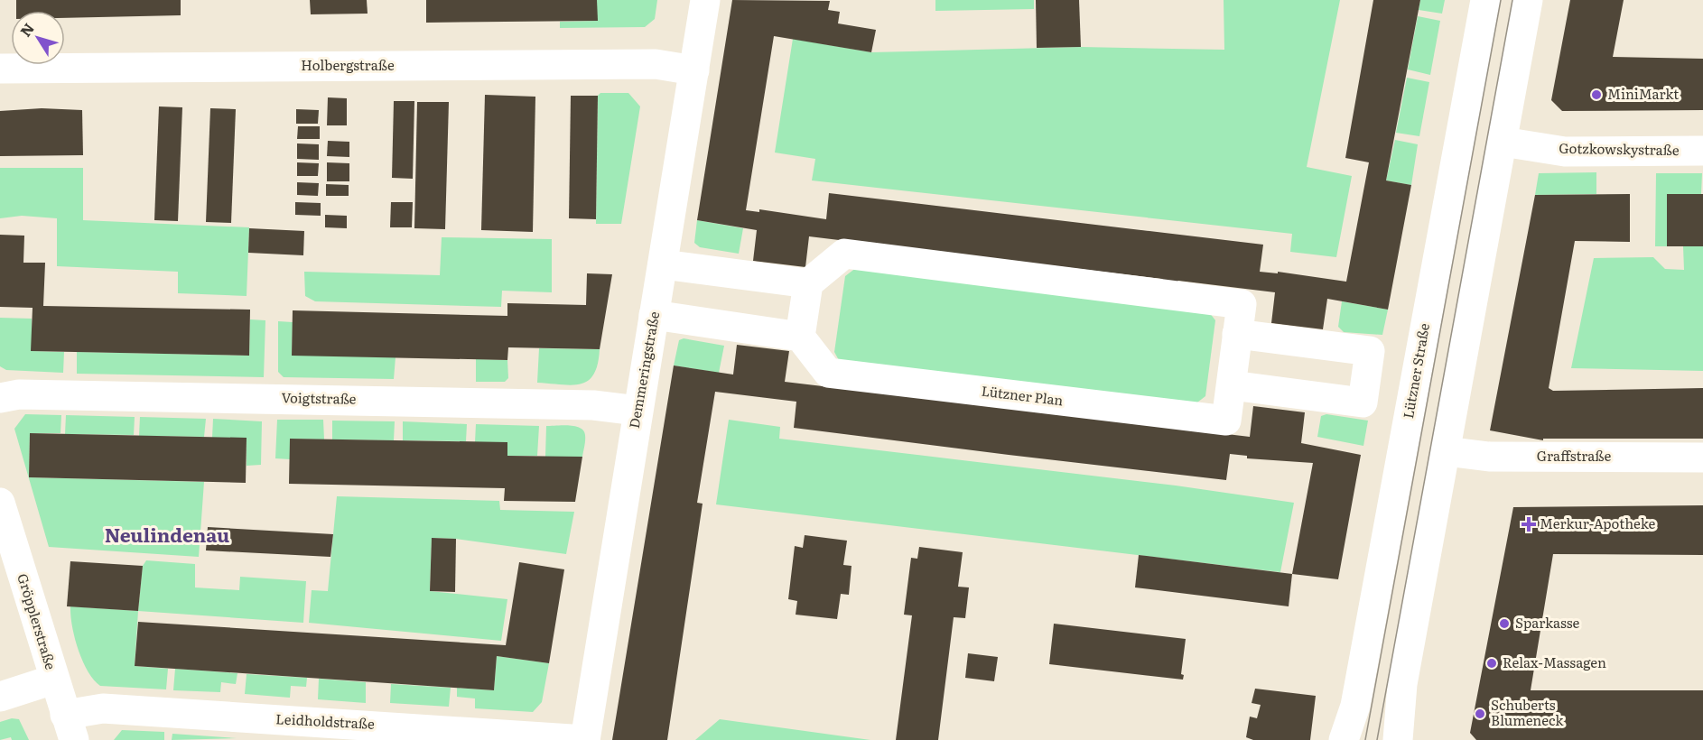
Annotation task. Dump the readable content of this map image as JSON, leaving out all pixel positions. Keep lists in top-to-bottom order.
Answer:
{
  "streets": {
    "street": [
      "Holbergstraße",
      "Gotzkowskystraße",
      "Demmeringstraße",
      "Lützner Straße",
      "Lützner Plan",
      "Voigtstraße",
      "Graffstraße",
      "Gröpplerstraße",
      "Leidholdstraße"
    ]
  },
  "crossings": [
    ["Holbergstraße", "Demmeringstraße"],
    ["Demmeringstraße", "Voigtstraße"],
    ["Demmeringstraße", "Leidholdstraße"],
    ["Gröpplerstraße", "Leidholdstraße"]
  ],
  "districts": ["Neulindenau"],
  "places": {
    "other": [
      "MiniMarkt",
      "Sparkasse",
      "Relax-Massagen",
      "Schuberts Blumeneck"
    ],
    "health": ["Merkur-Apotheke"]
  },
  "north": "top left"
}
